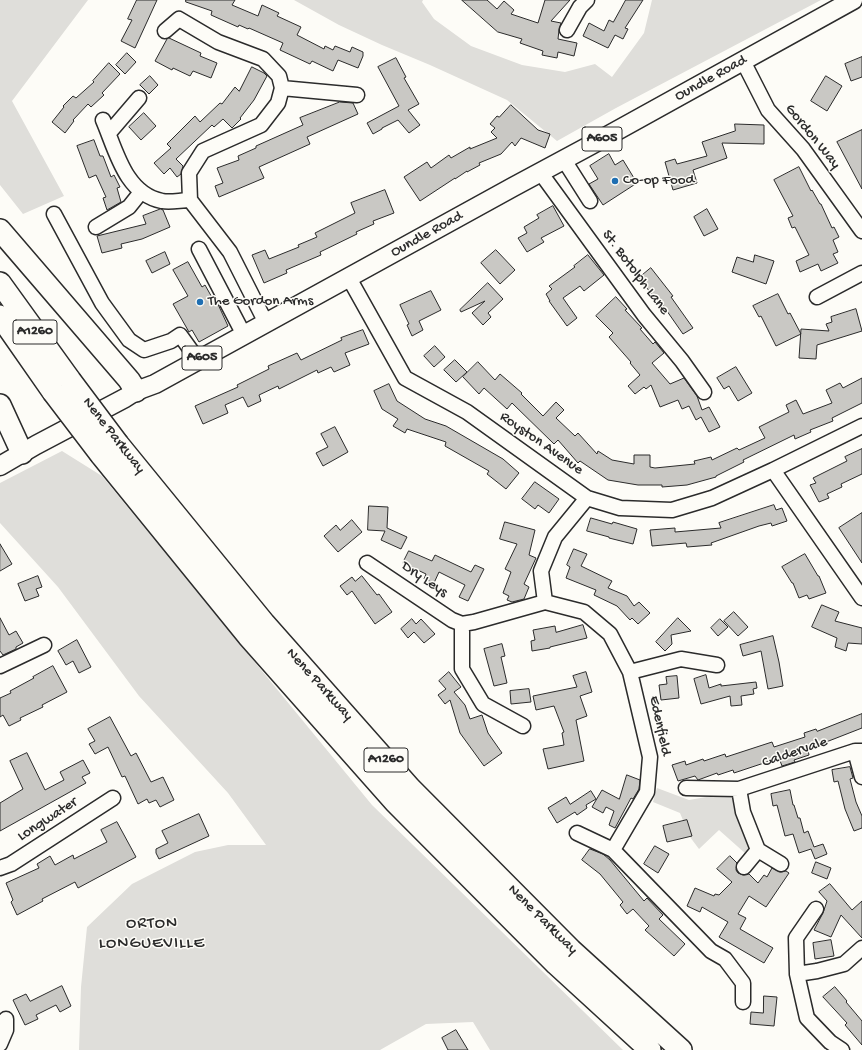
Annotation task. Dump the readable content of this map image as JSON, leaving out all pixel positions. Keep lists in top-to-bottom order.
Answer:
{
  "streets": {
    "highway": ["A1260", "Nene Parkway"],
    "main road": ["Oundle Road", "A605"],
    "street": [
      "Gordon Way",
      "St. Botolph Lane",
      "Royston Avenue",
      "Dry Leys",
      "Edenfield",
      "Caldervale",
      "Longwater"
    ]
  },
  "crossings": [
    ["Oundle Road", "Gordon Way"],
    ["Oundle Road", "St. Botolph Lane"],
    ["Oundle Road", "Royston Avenue"]
  ],
  "districts": ["ORTON LONGUEVILLE"],
  "places": ["Co-op Food", "The Gordon Arms"]
}
